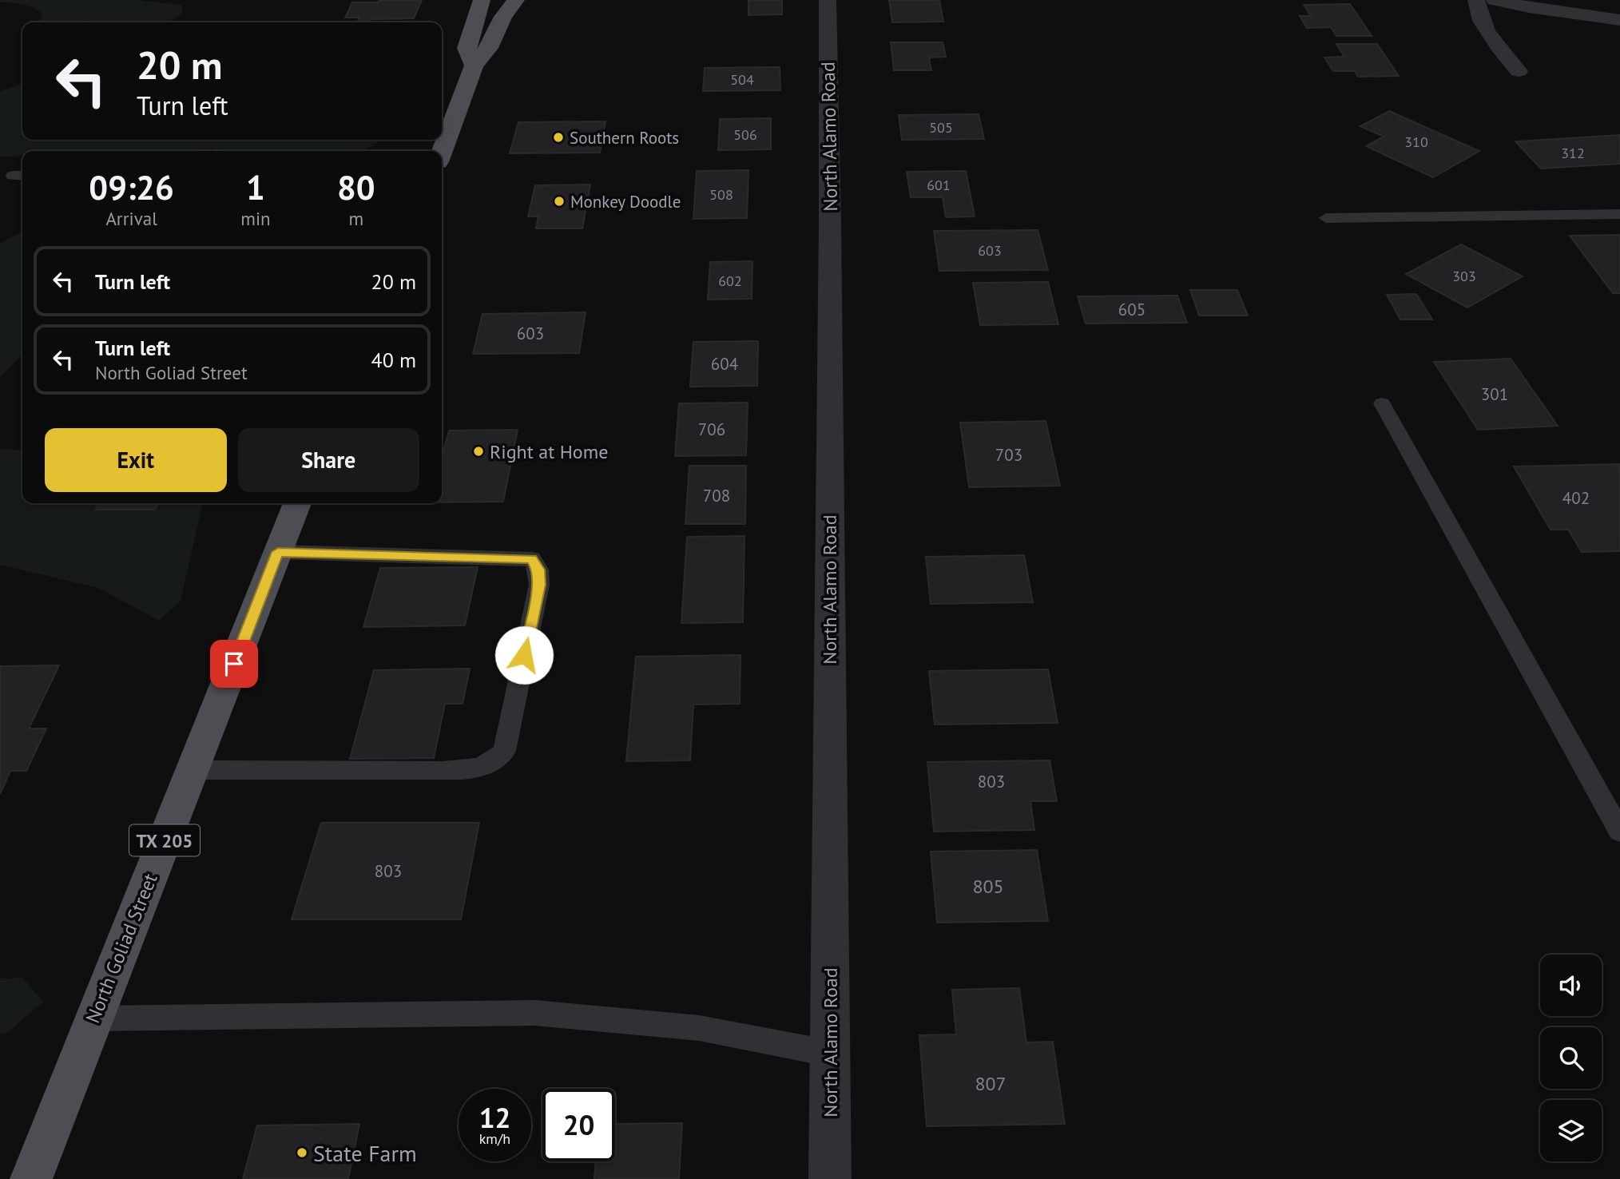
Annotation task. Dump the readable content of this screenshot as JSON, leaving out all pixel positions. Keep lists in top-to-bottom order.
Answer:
{
  "streets": {
    "main road": ["TX 205", "North Goliad Street"],
    "street": ["North Alamo Road"]
  },
  "places": [
    "Southern Roots",
    "Monkey Doodle",
    "Right at Home",
    "State Farm"
  ],
  "house_numbers": [
    "504",
    "505",
    "506",
    "310",
    "312",
    "601",
    "508",
    "603",
    "303",
    "602",
    "605",
    "603",
    "604",
    "301",
    "706",
    "703",
    "708",
    "402",
    "803",
    "803",
    "805",
    "807"
  ],
  "page": {
    "turn": ["20 m", "Turn left"],
    "eta": [
      "09:26",
      "Arrival",
      "1",
      "min",
      "80",
      "m"
    ],
    "list": [
      {
        "name": "Turn left",
        "value": "20 m"
      },
      {
        "name": "Turn left",
        "note": "North Goliad Street",
        "value": "40 m"
      }
    ],
    "buttons": ["Exit", "Share"],
    "speed": "12 km/h",
    "limit": "20"
  }
}
